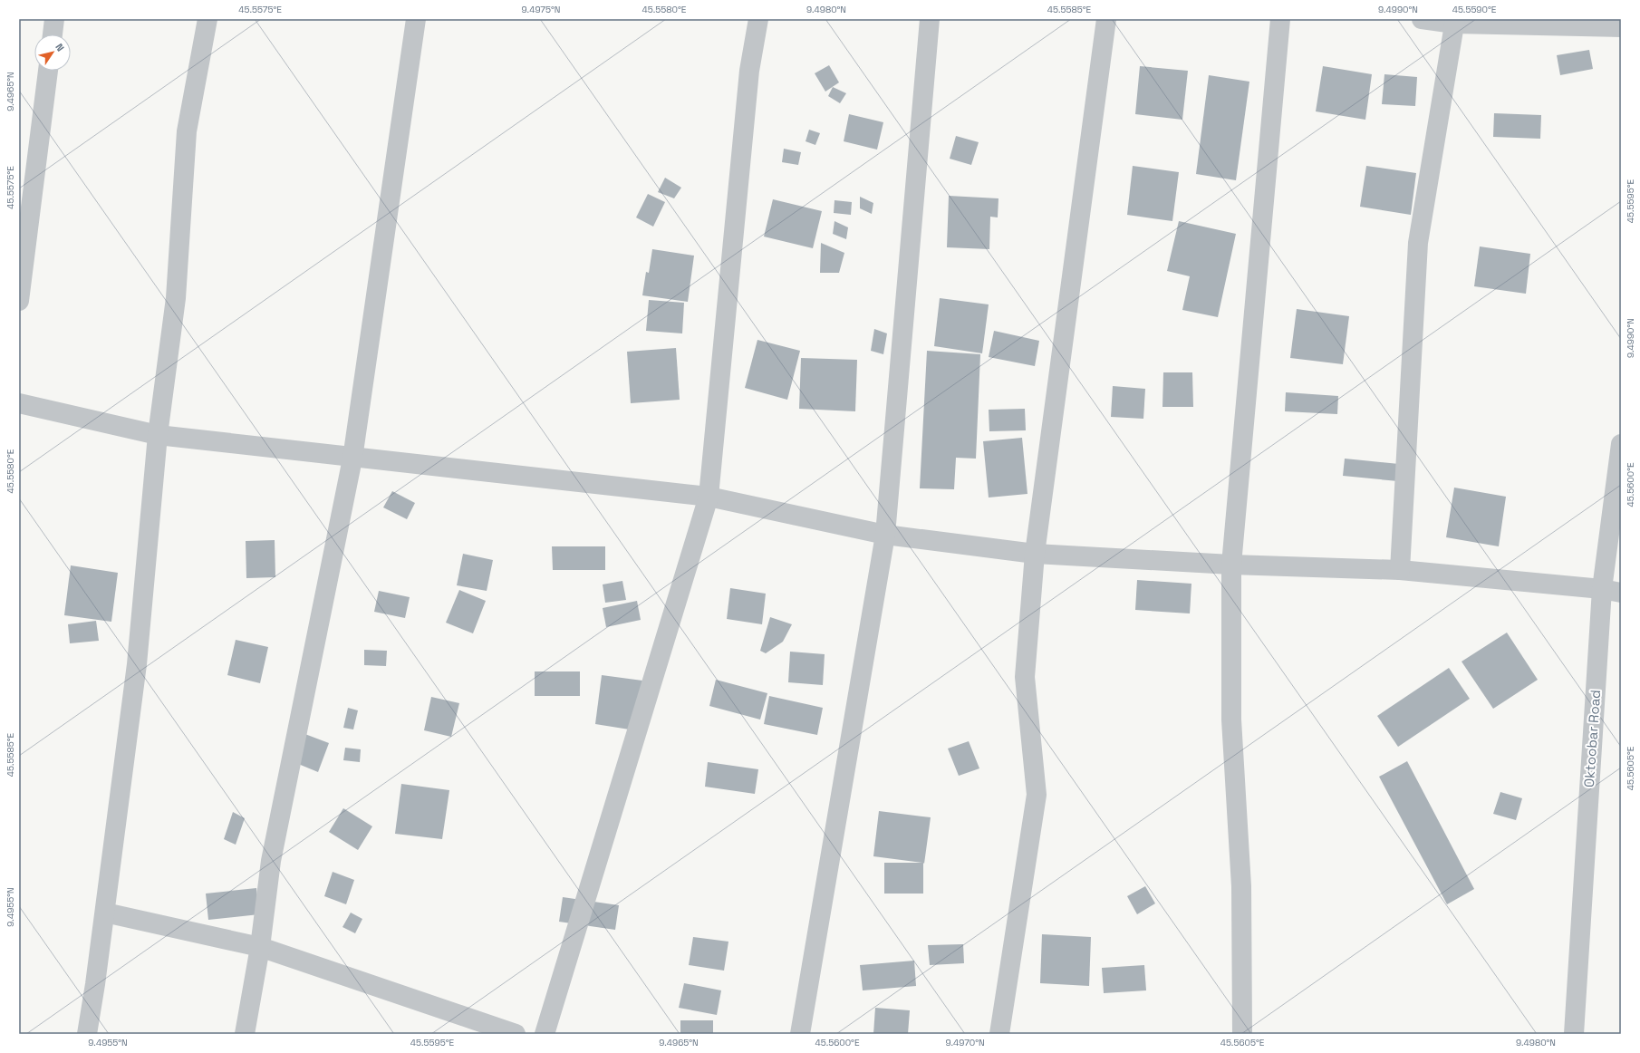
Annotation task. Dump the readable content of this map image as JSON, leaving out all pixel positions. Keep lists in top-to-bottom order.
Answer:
{
  "streets": {
    "street": ["Oktoobar Road"]
  },
  "north": "top right",
  "coordinates": [
    "45.5575°E",
    "9.4975°N",
    "45.5580°E",
    "9.4980°N",
    "45.5585°E",
    "9.4990°N",
    "45.5590°E",
    "9.4965°N",
    "45.5595°E",
    "45.5600°E",
    "45.5605°E",
    "9.4955°N",
    "9.4970°N"
  ]
}
